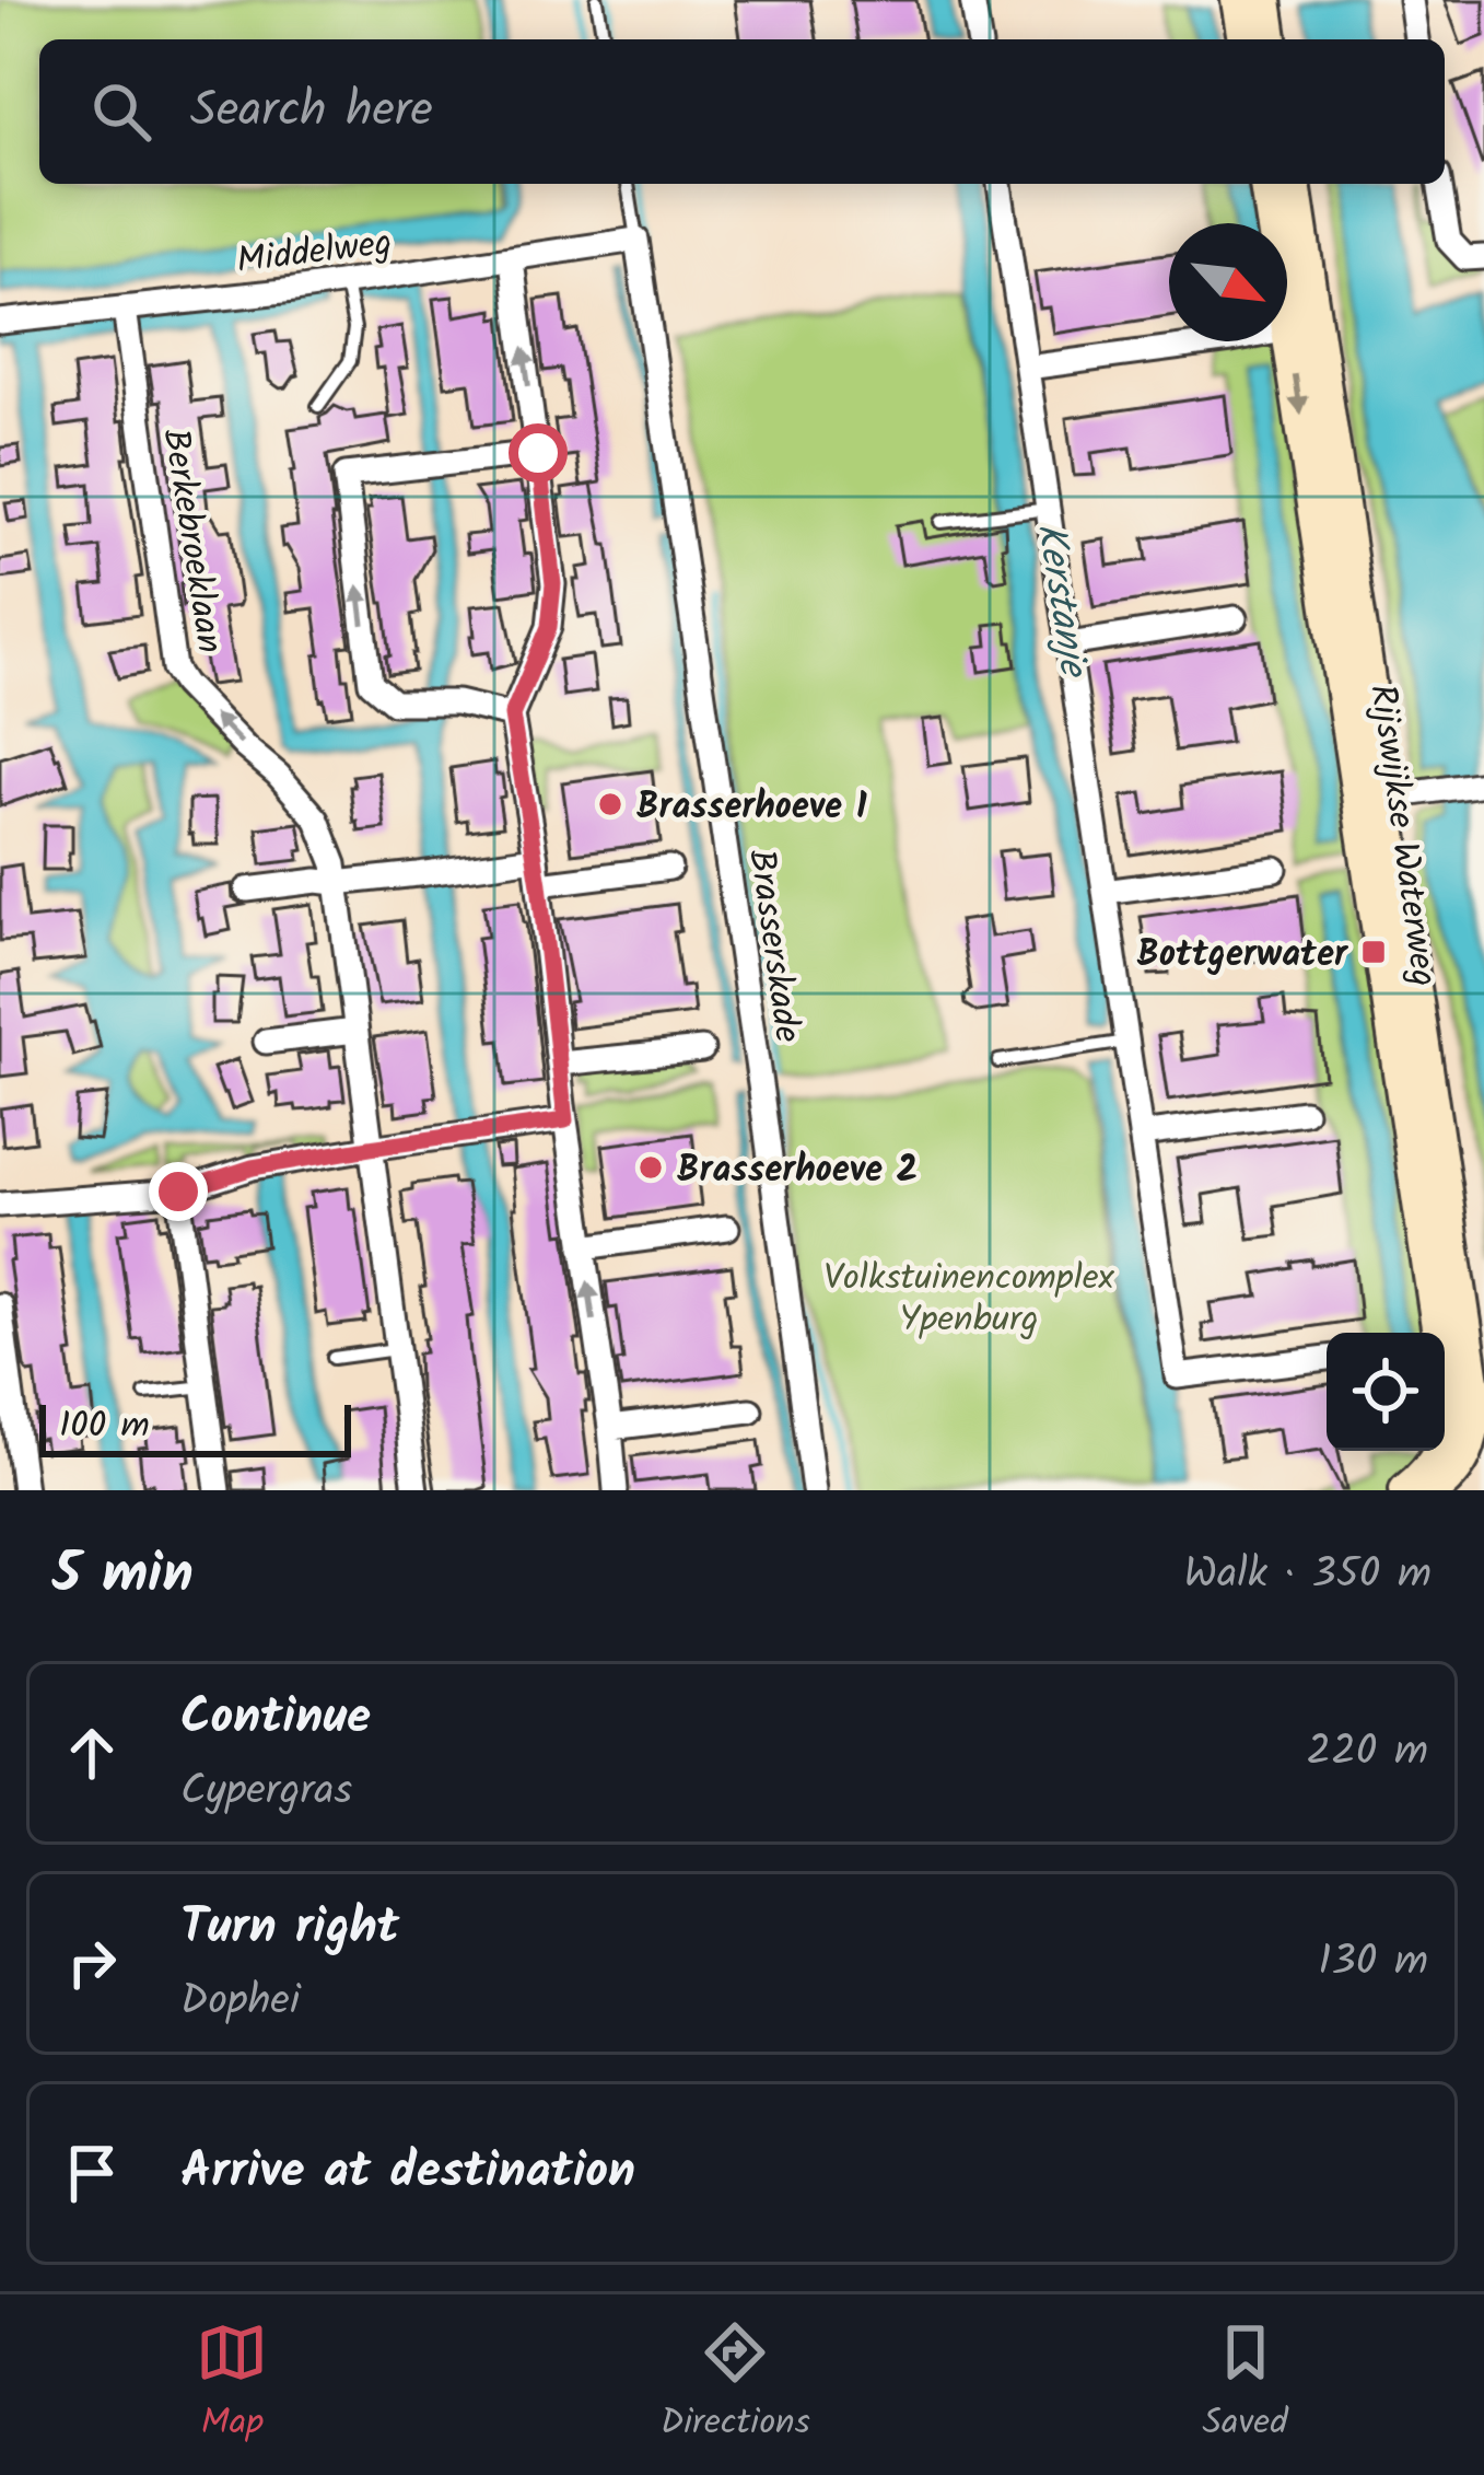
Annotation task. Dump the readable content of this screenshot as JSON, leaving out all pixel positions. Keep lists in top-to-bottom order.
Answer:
{
  "streets": {
    "main road": ["Rijswijkse Waterweg"],
    "street": ["Middelweg", "Berkebroeklaan", "Brasserskade"]
  },
  "crossings": [
    ["Middelweg", "Berkebroeklaan"],
    ["Middelweg", "Brasserskade"]
  ],
  "one_way": ["Berkebroeklaan"],
  "water": ["Kerstanje"],
  "parks": ["Volkstuinencomplex Ypenburg"],
  "places": {
    "other": ["Brasserhoeve 1", "Brasserhoeve 2"],
    "transit": ["Bottgerwater"]
  },
  "scale_bar": "100 m",
  "north": "bottom right",
  "page": {
    "search": "Search here",
    "scale": "100 m",
    "heading": ["5 min", "Walk · 350 m"],
    "list": [
      ["Continue", "Cypergras", "220 m"],
      ["Turn right", "Dophei", "130 m"],
      "Arrive at destination"
    ],
    "nav": ["Map", "Directions", "Saved"]
  }
}
